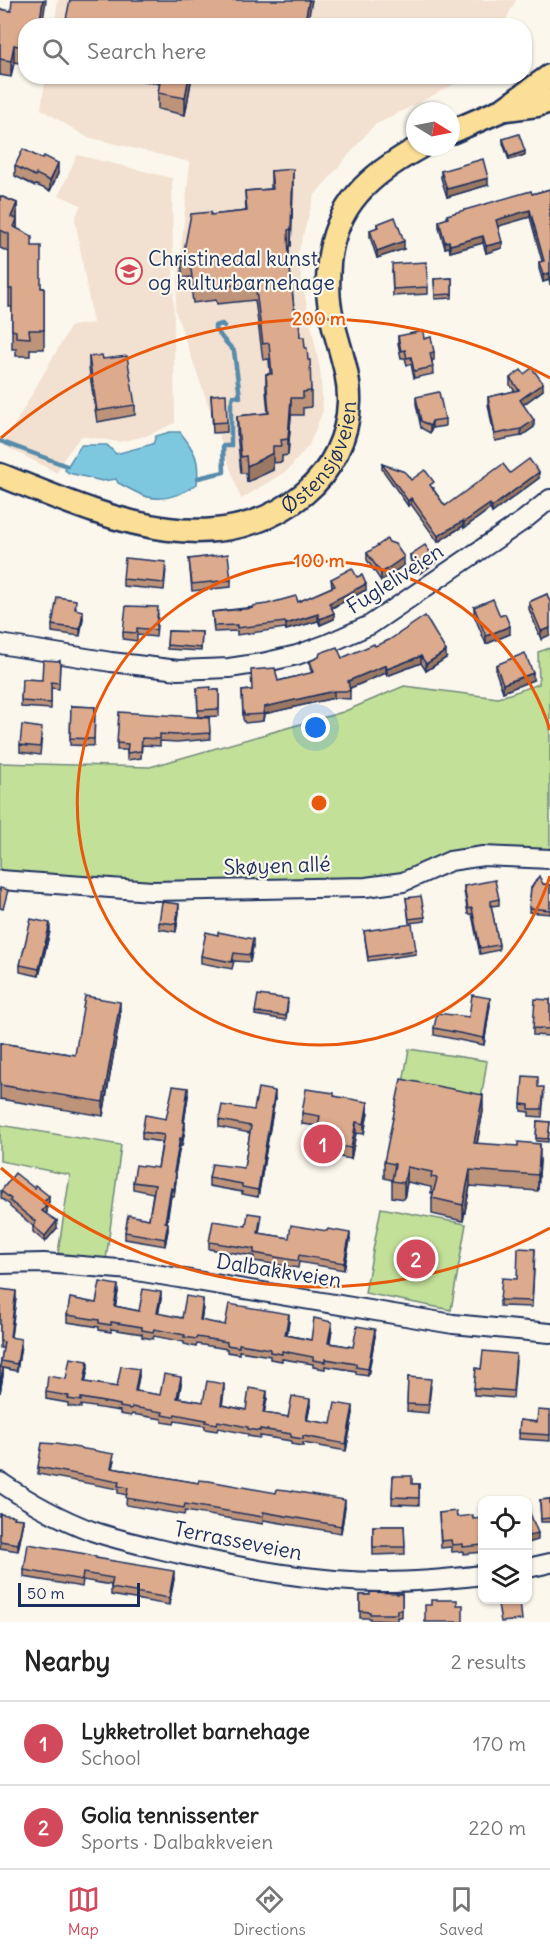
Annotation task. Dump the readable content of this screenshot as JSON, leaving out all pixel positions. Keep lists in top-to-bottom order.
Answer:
{
  "streets": {
    "main road": ["Østensjøveien"],
    "street": [
      "Fugleliveien",
      "Skøyen allé",
      "Dalbakkveien",
      "Terrasseveien"
    ]
  },
  "places": {
    "school or university": ["Christinedal kunst og kulturbarnehage"]
  },
  "scale_bar": "50 m",
  "north": "right",
  "page": {
    "search": "Search here",
    "pins": ["1", "2"],
    "scale": "50 m",
    "heading": ["Nearby", "2 results"],
    "list": [
      {
        "mark": "1",
        "name": "Lykketrollet barnehage",
        "note": "School",
        "value": "170 m"
      },
      {
        "mark": "2",
        "name": "Golia tennissenter",
        "note": "Sports · Dalbakkveien",
        "value": "220 m"
      }
    ],
    "nav": ["Map", "Directions", "Saved"]
  },
  "rings": ["200 m", "100 m"]
}
